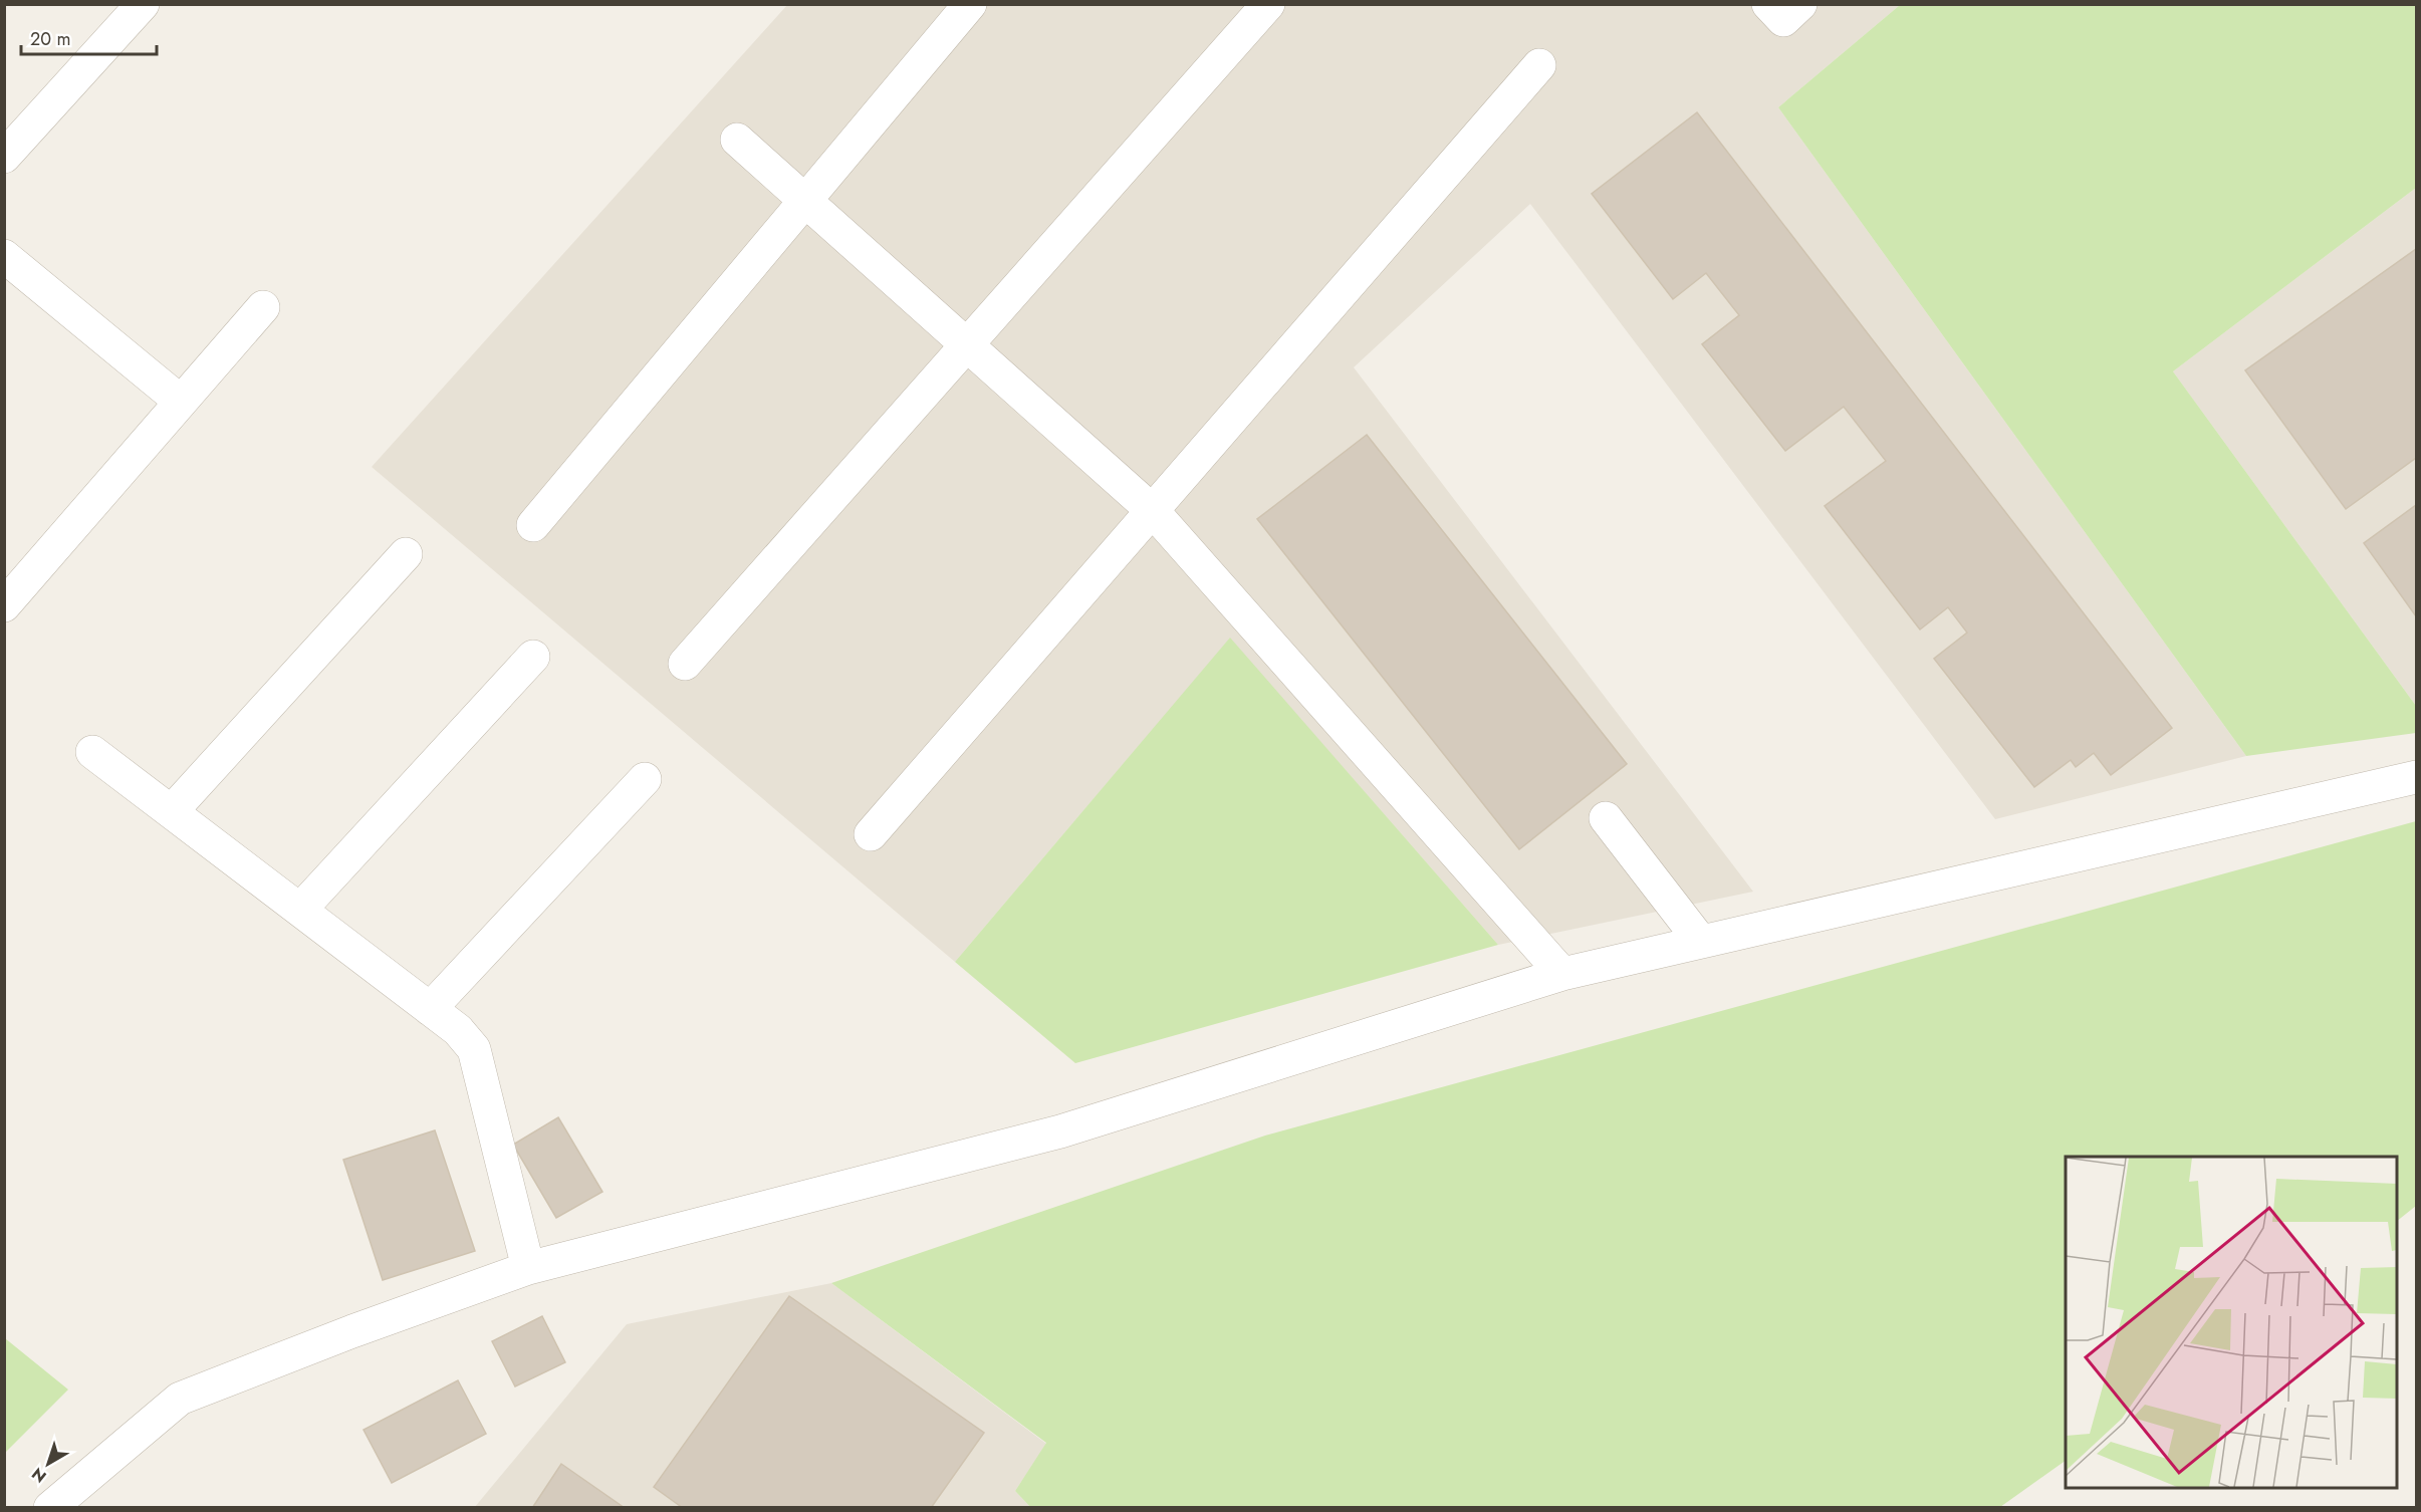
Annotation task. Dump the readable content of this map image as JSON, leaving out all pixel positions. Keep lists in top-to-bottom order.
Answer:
{
  "scale_bar": "20 m",
  "north": "bottom left"
}
